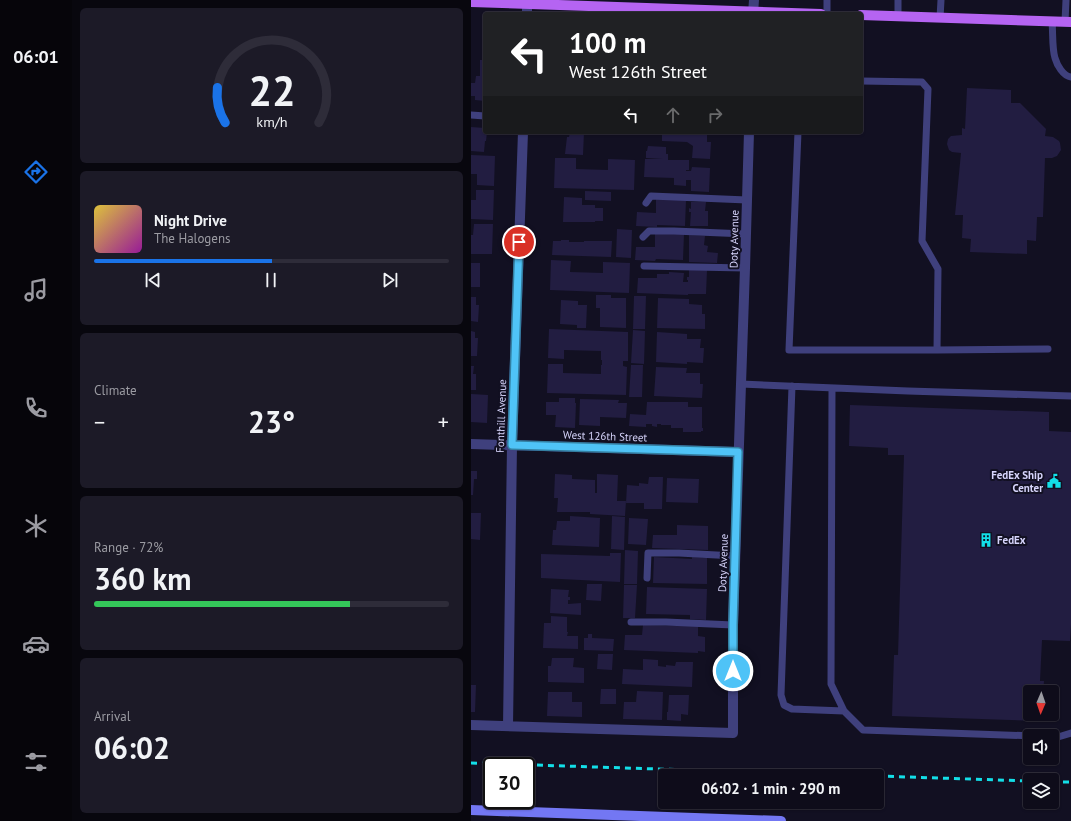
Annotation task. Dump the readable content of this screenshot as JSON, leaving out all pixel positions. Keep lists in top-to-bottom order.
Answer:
{
  "streets": {
    "street": ["Doty Avenue", "Fonthill Avenue", "West 126th Street"]
  },
  "crossings": [
    ["Doty Avenue", "Fonthill Avenue"],
    ["Doty Avenue", "West 126th Street"],
    ["Fonthill Avenue", "West 126th Street"]
  ],
  "places": {
    "public building": ["FedEx Ship Center"],
    "building": ["FedEx"]
  },
  "north": "bottom",
  "page": {
    "tabs": "06:01",
    "turn": ["100 m", "West 126th Street"],
    "song": ["Night Drive", "The Halogens"],
    "tile": [
      "Climate",
      ["Range · 72%", "360 km"],
      ["Arrival", "06:02"]
    ],
    "heat": ["−", "23°", "+"],
    "limit": "30",
    "trip": "06:02 · 1 min · 290 m",
    "gauge": ["22", "km/h"]
  }
}
